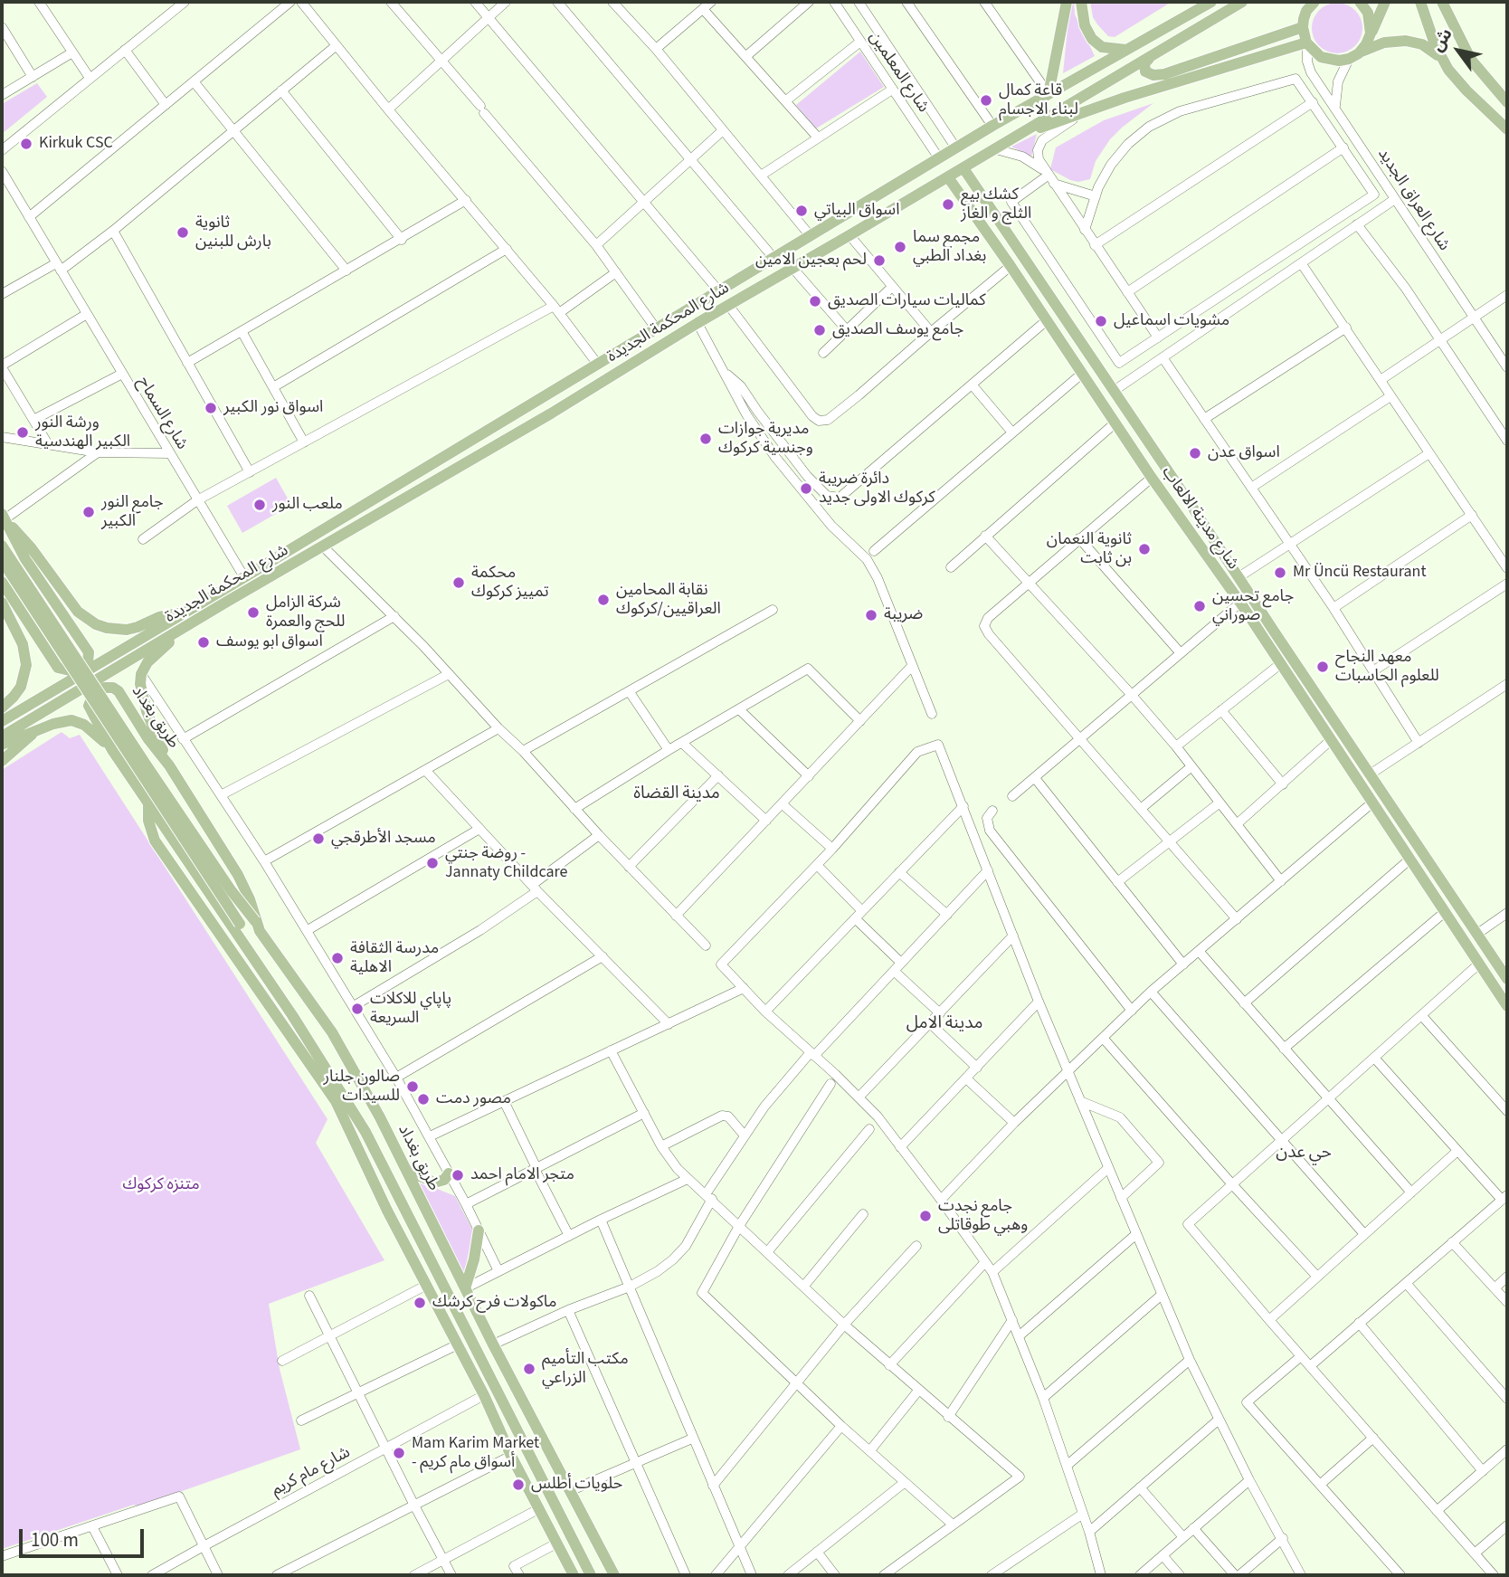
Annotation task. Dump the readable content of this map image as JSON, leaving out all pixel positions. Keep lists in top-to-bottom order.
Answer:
{
  "streets": {
    "main road": ["شارع المحكمة الجديدة", "شارع مدينة الالعاب", "طريق بغداد"],
    "street": [
      "شارع المعلمين",
      "شارع العراق الجديد",
      "شارع السماح",
      "شارع مام كريم"
    ]
  },
  "crossings": [
    ["شارع المعلمين", "شارع المحكمة الجديدة"],
    ["شارع المحكمة الجديدة", "شارع السماح"],
    ["شارع المحكمة الجديدة", "شارع مدينة الالعاب"]
  ],
  "districts": ["مدينة القضاة", "مدينة الامل", "حي عدن"],
  "parks": ["متنزه كركوك"],
  "places": [
    "قاعة كمال لبناء الاجسام",
    "Kirkuk CSC",
    "كشك بيع الثلج و الغاز",
    "اسواق البياتي",
    "ثانوية بارش للبنين",
    "مجمع سما بغداد الطبي",
    "لحم بعجين الامين",
    "كماليات سيارات الصديق",
    "مشويات اسماعيل",
    "جامع يوسف الصديق",
    "اسواق نور الكبير",
    "ورشة النور الكبير الهندسية",
    "مديرية جوازات وجنسية كركوك",
    "اسواق عدن",
    "دائرة ضريبة كركوك الاولی جدید",
    "ملعب النور",
    "جامع النور الكبير",
    "ثانوية النعمان بن ثابت",
    "Mr Üncü Restaurant",
    "محكمة تمييز كركوك",
    "نقابة المحامين العراقيين/كركوك",
    "جامع تحسين صوراني",
    "شركة الزامل للحج والعمرة",
    "ضريبة",
    "اسواق ابو يوسف",
    "معهد النجاح للعلوم الحاسبات",
    "مسجد الأطرقجي",
    "روضة جنتي - Jannaty Childcare",
    "مدرسة الثقافة الاهلية",
    "پاپاي للاكلات السريعة",
    "صالون جلنار للسيدات",
    "مصور دمت",
    "متجر الامام احمد",
    "جامع نجدت وهبي طوقاتلى",
    "ماكولات فرح كرشك",
    "مكتب التأميم الزراعي",
    "Mam Karim Market - أسواق مام كريم",
    "حلويات أطلس"
  ],
  "scale_bar": "100 m",
  "north": "top left"
}
